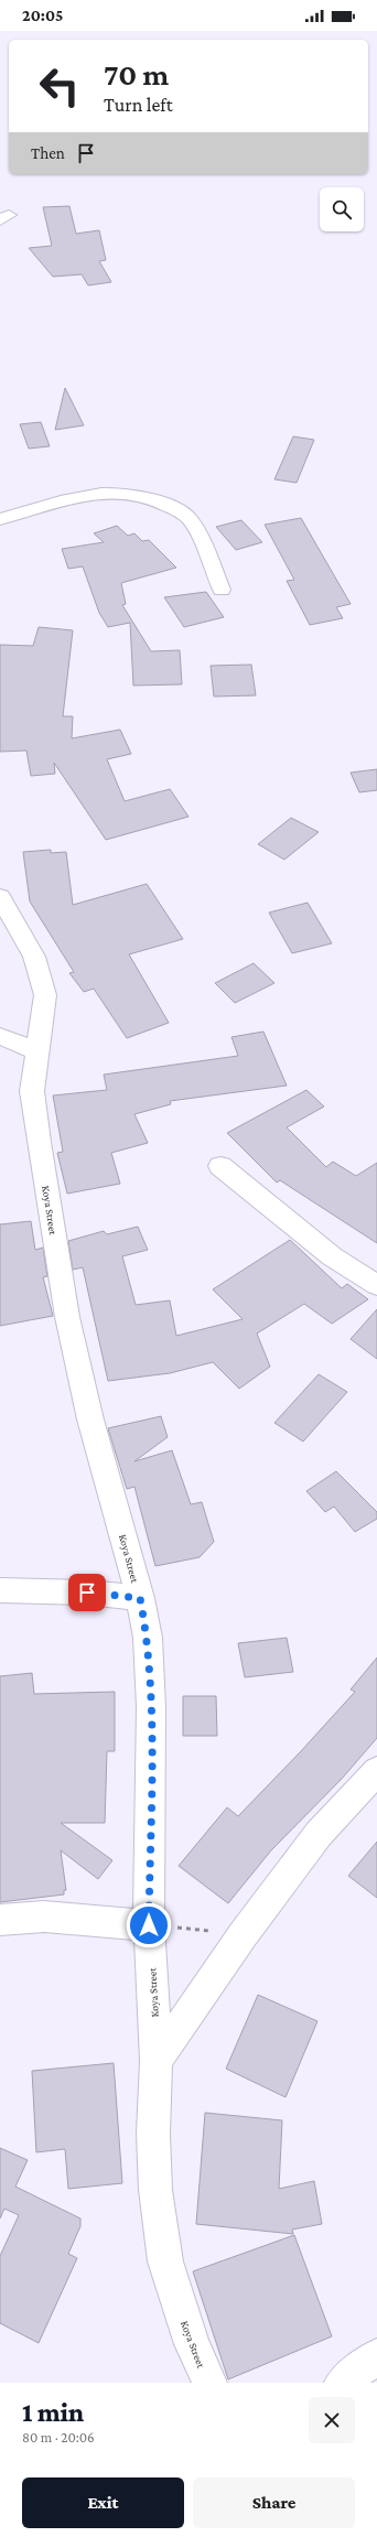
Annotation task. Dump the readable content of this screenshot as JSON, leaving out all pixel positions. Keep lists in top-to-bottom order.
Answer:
{
  "streets": {
    "street": ["Koya Street"]
  },
  "page": {
    "status": "20:05",
    "turn": ["70 m", "Turn left"],
    "then": "Then",
    "heading": ["1 min", "80 m · 20:06"],
    "buttons": ["Exit", "Share"]
  }
}
